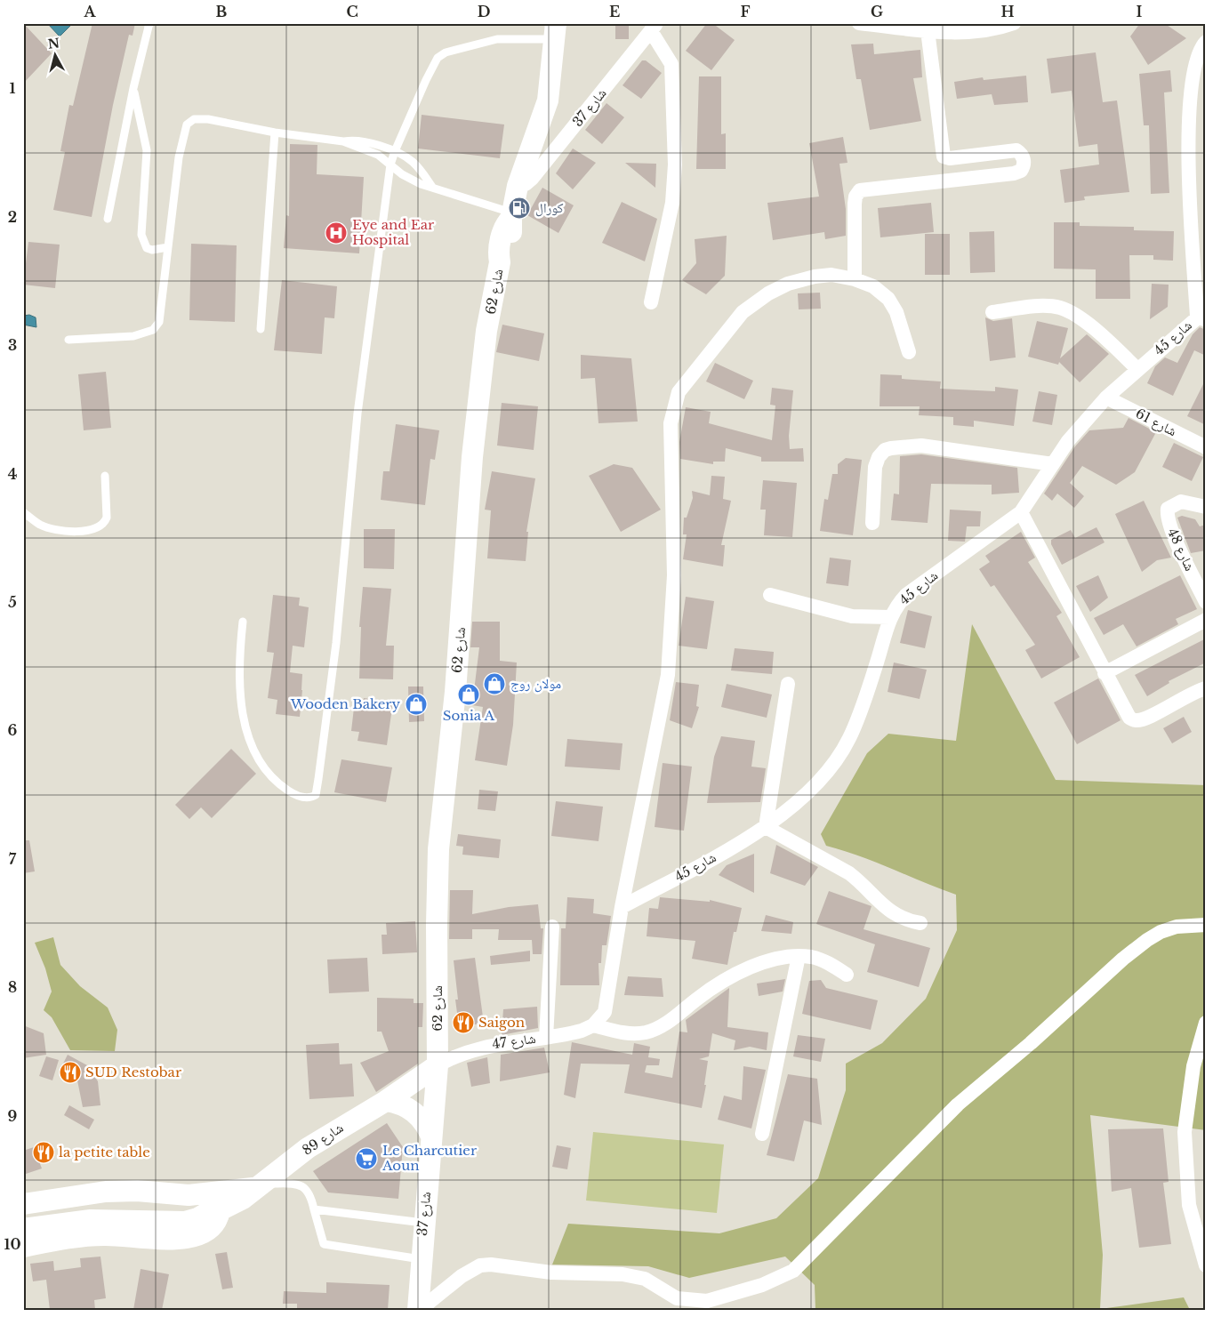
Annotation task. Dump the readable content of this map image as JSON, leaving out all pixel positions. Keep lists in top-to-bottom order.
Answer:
{
  "streets": {
    "street": [
      "شارع 37",
      "شارع 62",
      "شارع 45",
      "شارع 61",
      "شارع 48",
      "شارع 47",
      "شارع 89"
    ]
  },
  "crossings": [
    ["شارع 37", "شارع 62"],
    ["شارع 37", "شارع 47"],
    ["شارع 37", "شارع 89"],
    ["شارع 62", "شارع 47"],
    ["شارع 62", "شارع 89"],
    ["شارع 45", "شارع 61"],
    ["شارع 47", "شارع 89"]
  ],
  "places": {
    "fuel station": ["كورال"],
    "hospital": ["Eye and Ear Hospital"],
    "shop": ["مولان روج", "Sonia A", "Wooden Bakery"],
    "restaurant": ["Saigon", "SUD Restobar", "la petite table"],
    "supermarket": ["Le Charcutier Aoun"]
  },
  "north": "top",
  "grid": {
    "columns": [
      "A",
      "B",
      "C",
      "D",
      "E",
      "F",
      "G",
      "H",
      "I"
    ],
    "rows": [
      "1",
      "2",
      "3",
      "4",
      "5",
      "6",
      "7",
      "8",
      "9",
      "10"
    ]
  }
}
